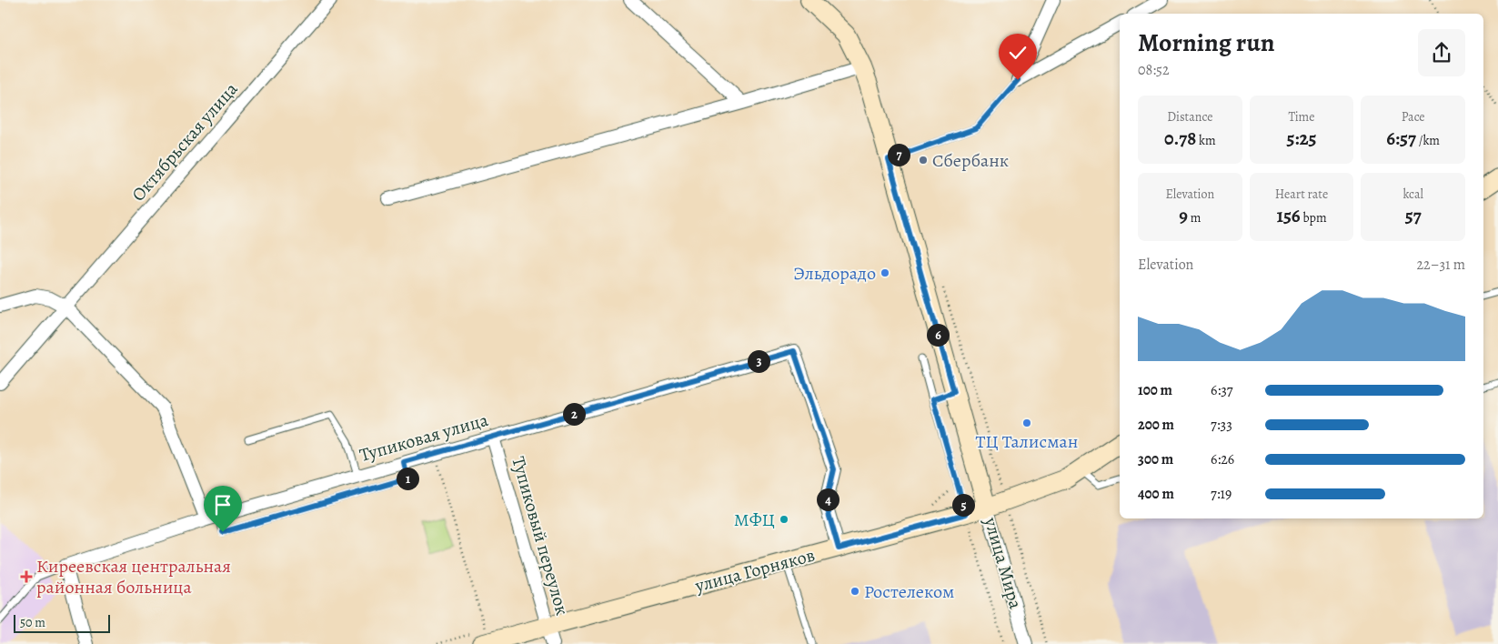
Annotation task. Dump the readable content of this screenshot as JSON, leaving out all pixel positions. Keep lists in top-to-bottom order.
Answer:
{
  "streets": {
    "main road": ["улица Мира", "улица Горняков"],
    "street": ["Октябрьская улица", "Тупиковая улица", "Тупиковый переулок"]
  },
  "crossings": [
    ["Тупиковая улица", "Тупиковый переулок"],
    ["Тупиковая улица", "улица Горняков"],
    ["Тупиковый переулок", "улица Горняков"],
    ["улица Мира", "улица Горняков"]
  ],
  "places": {
    "other": [
      "Сбербанк",
      "Эльдорадо",
      "ТЦ Талисман",
      "МФЦ",
      "Ростелеком"
    ],
    "health": ["Киреевская центральная районная больница"]
  },
  "scale_bar": "50 m",
  "page": {
    "heading": ["Morning run", "08:52"],
    "stats": [
      ["Distance", "0.78 km"],
      ["Time", "5:25"],
      ["Pace", "6:57 /km"],
      ["Elevation", "9 m"],
      ["Heart rate", "156 bpm"],
      ["kcal", "57"]
    ],
    "pins": [
      "7",
      "6",
      "3",
      "2",
      "1",
      "4",
      "5"
    ],
    "chart": ["Elevation", "22–31 m"],
    "list": [
      {
        "name": "100 m",
        "note": "6:37"
      },
      {
        "name": "200 m",
        "note": "7:33"
      },
      {
        "name": "300 m",
        "note": "6:26"
      },
      {
        "name": "400 m",
        "note": "7:19"
      }
    ],
    "scale": "50 m"
  }
}
